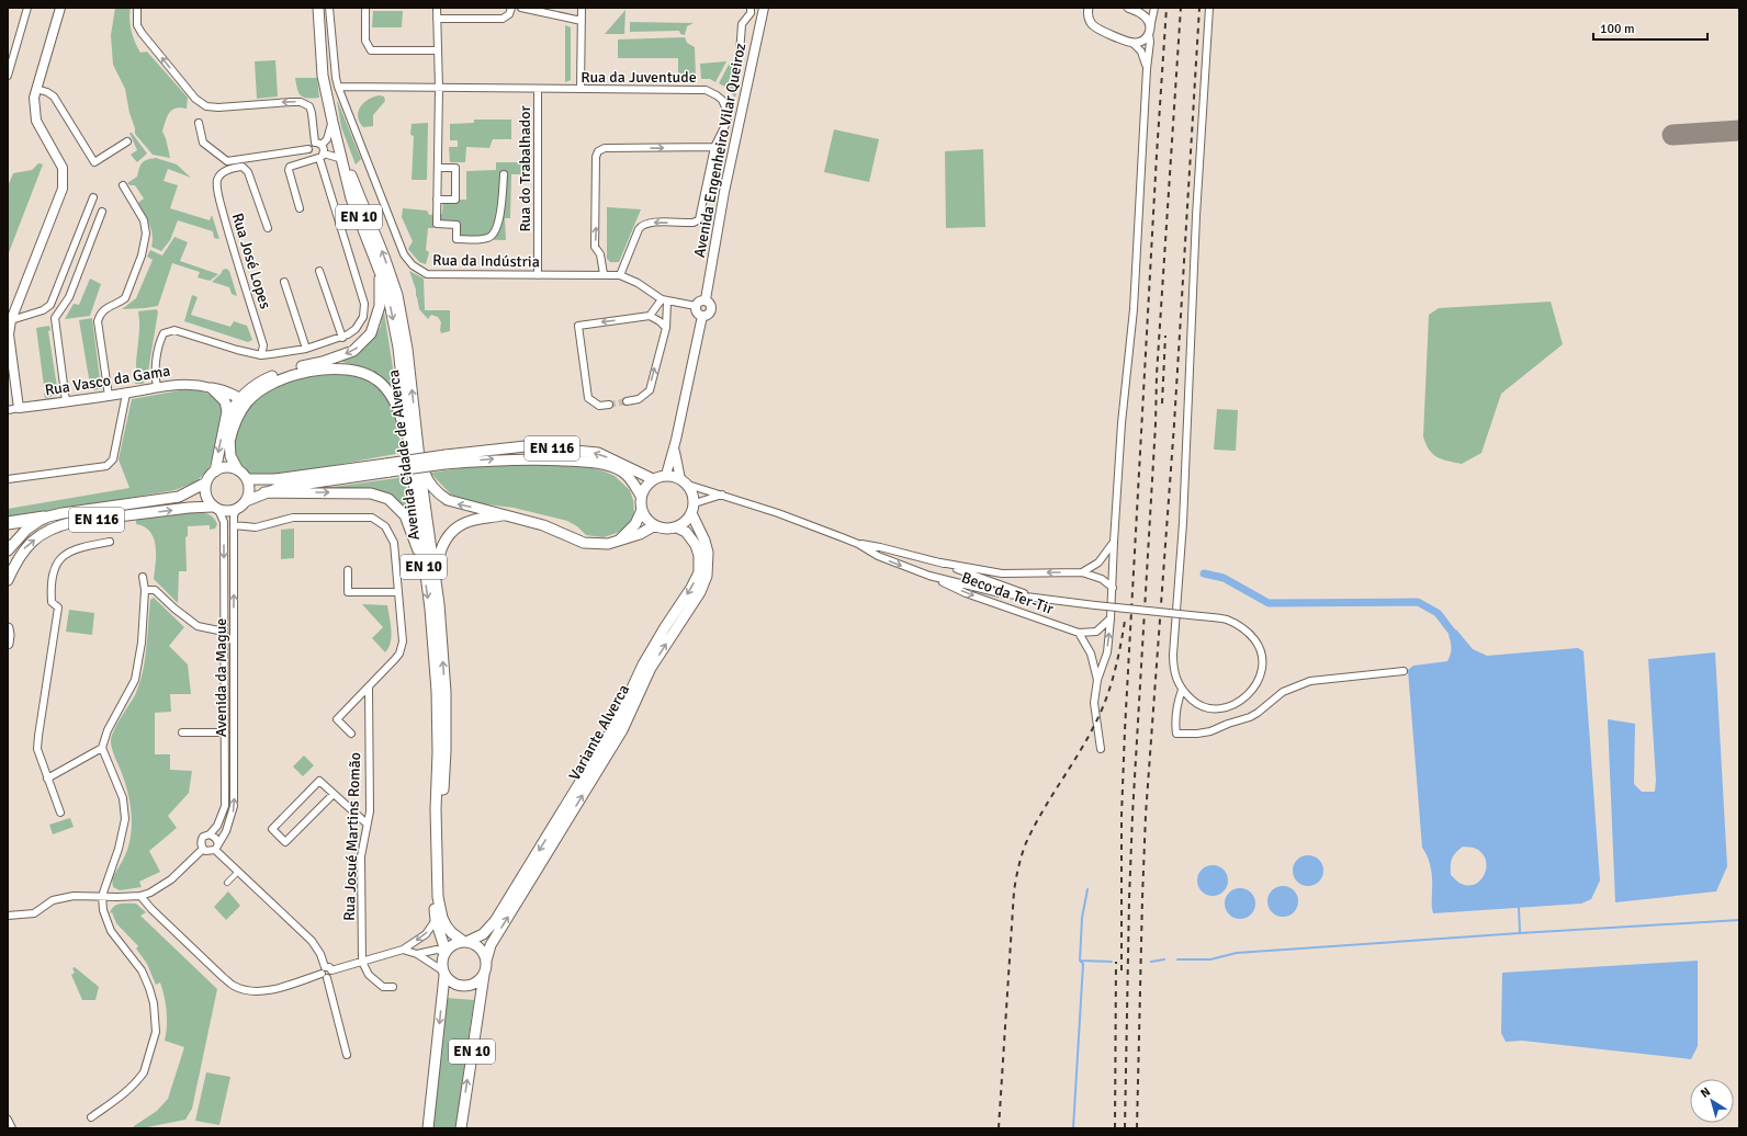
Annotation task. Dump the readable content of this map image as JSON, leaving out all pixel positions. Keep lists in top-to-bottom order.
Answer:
{
  "streets": {
    "main road": [
      "Avenida Engenheiro Vilar Queiroz",
      "EN 10",
      "Rua Vasco da Gama",
      "EN 116",
      "Avenida Cidade de Alverca",
      "Variante Alverca"
    ],
    "street": [
      "Rua da Juventude",
      "Rua do Trabalhador",
      "Rua José Lopes",
      "Rua da Indústria",
      "Beco da Ter-Tir",
      "Avenida da Mague",
      "Rua Josué Martins Romão"
    ]
  },
  "crossings": [
    ["Rua da Juventude", "Rua do Trabalhador"],
    ["Rua da Juventude", "Rua da Indústria"],
    ["Avenida Engenheiro Vilar Queiroz", "Rua da Indústria"],
    ["Avenida Engenheiro Vilar Queiroz", "EN 116"],
    ["Avenida Engenheiro Vilar Queiroz", "Variante Alverca"],
    ["Rua do Trabalhador", "Rua da Indústria"],
    ["EN 10", "Avenida Cidade de Alverca"],
    ["EN 10", "Variante Alverca"],
    ["EN 116", "Avenida da Mague"],
    ["EN 116", "Variante Alverca"],
    ["Avenida Cidade de Alverca", "Variante Alverca"]
  ],
  "scale_bar": "100 m",
  "north": "top left"
}
